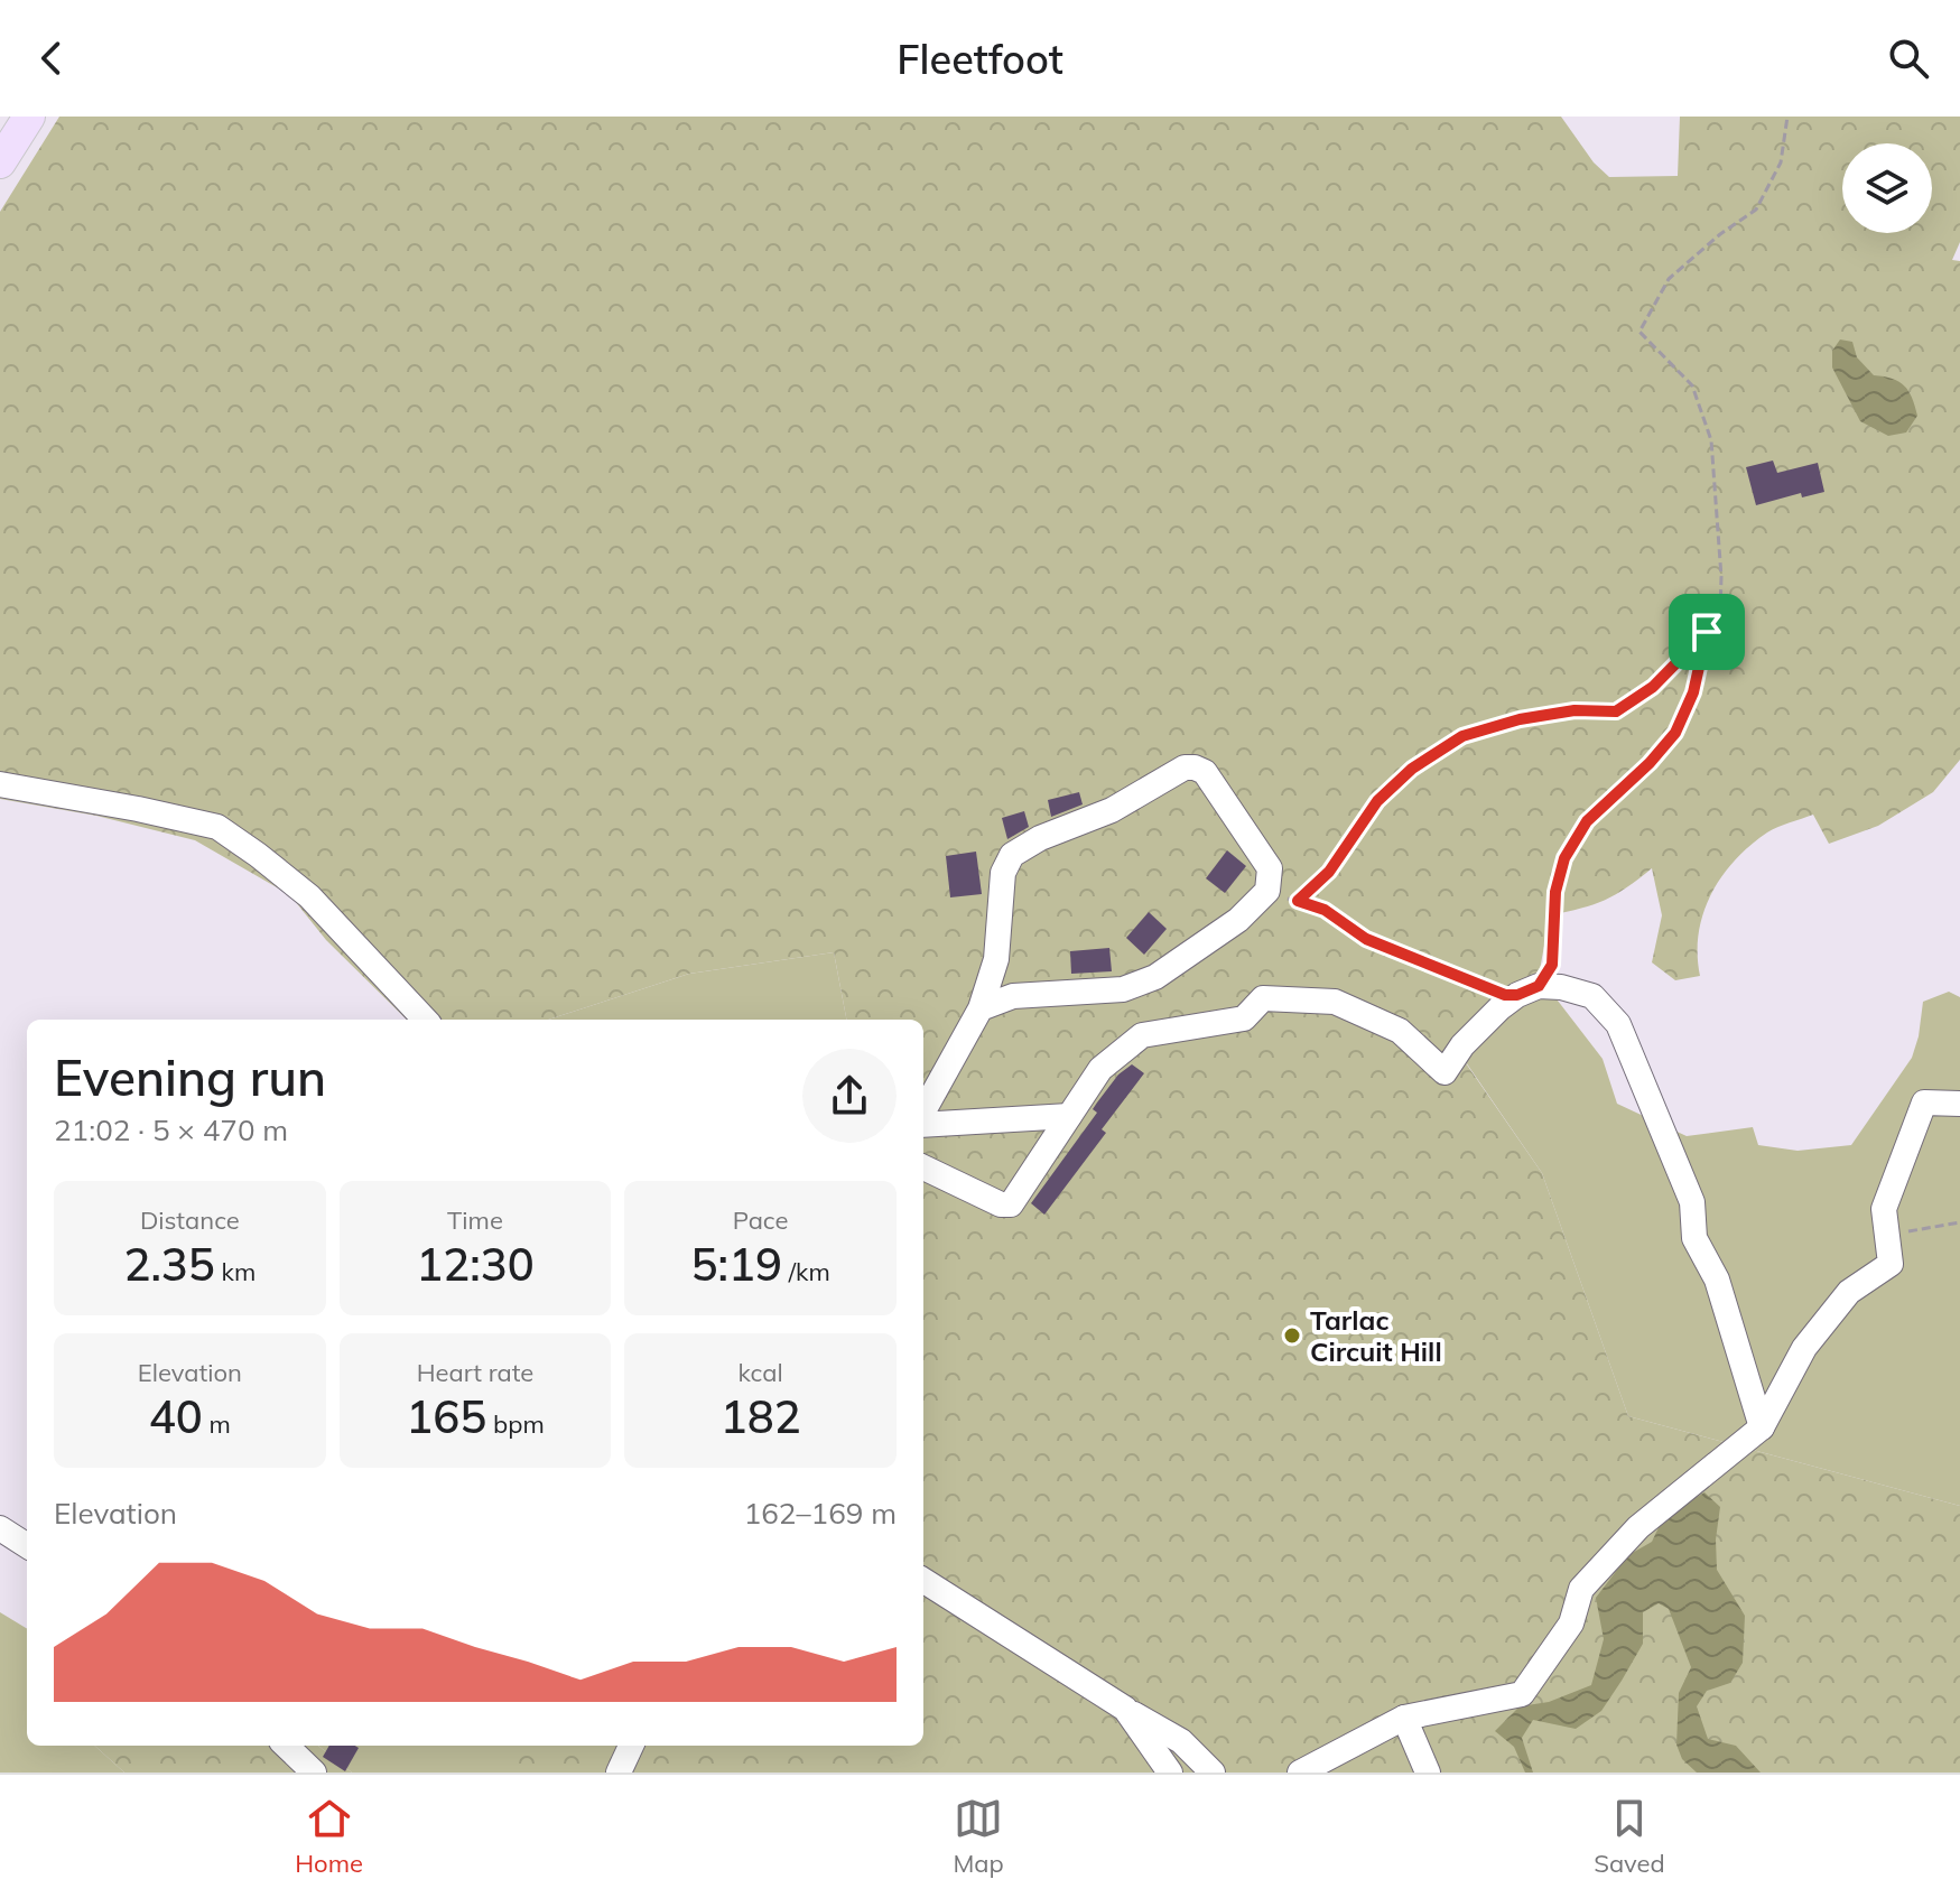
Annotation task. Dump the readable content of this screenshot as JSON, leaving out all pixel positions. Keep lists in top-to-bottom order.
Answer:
{
  "places": ["Tarlac Circuit Hill"],
  "page": {
    "header": "Fleetfoot",
    "heading": ["Evening run", "21:02 · 5 × 470 m"],
    "stats": [
      ["Distance", "2.35 km"],
      ["Time", "12:30"],
      ["Pace", "5:19 /km"],
      ["Elevation", "40 m"],
      ["Heart rate", "165 bpm"],
      ["kcal", "182"]
    ],
    "chart": ["Elevation", "162–169 m"],
    "tabs": ["Home", "Map", "Saved"]
  }
}
